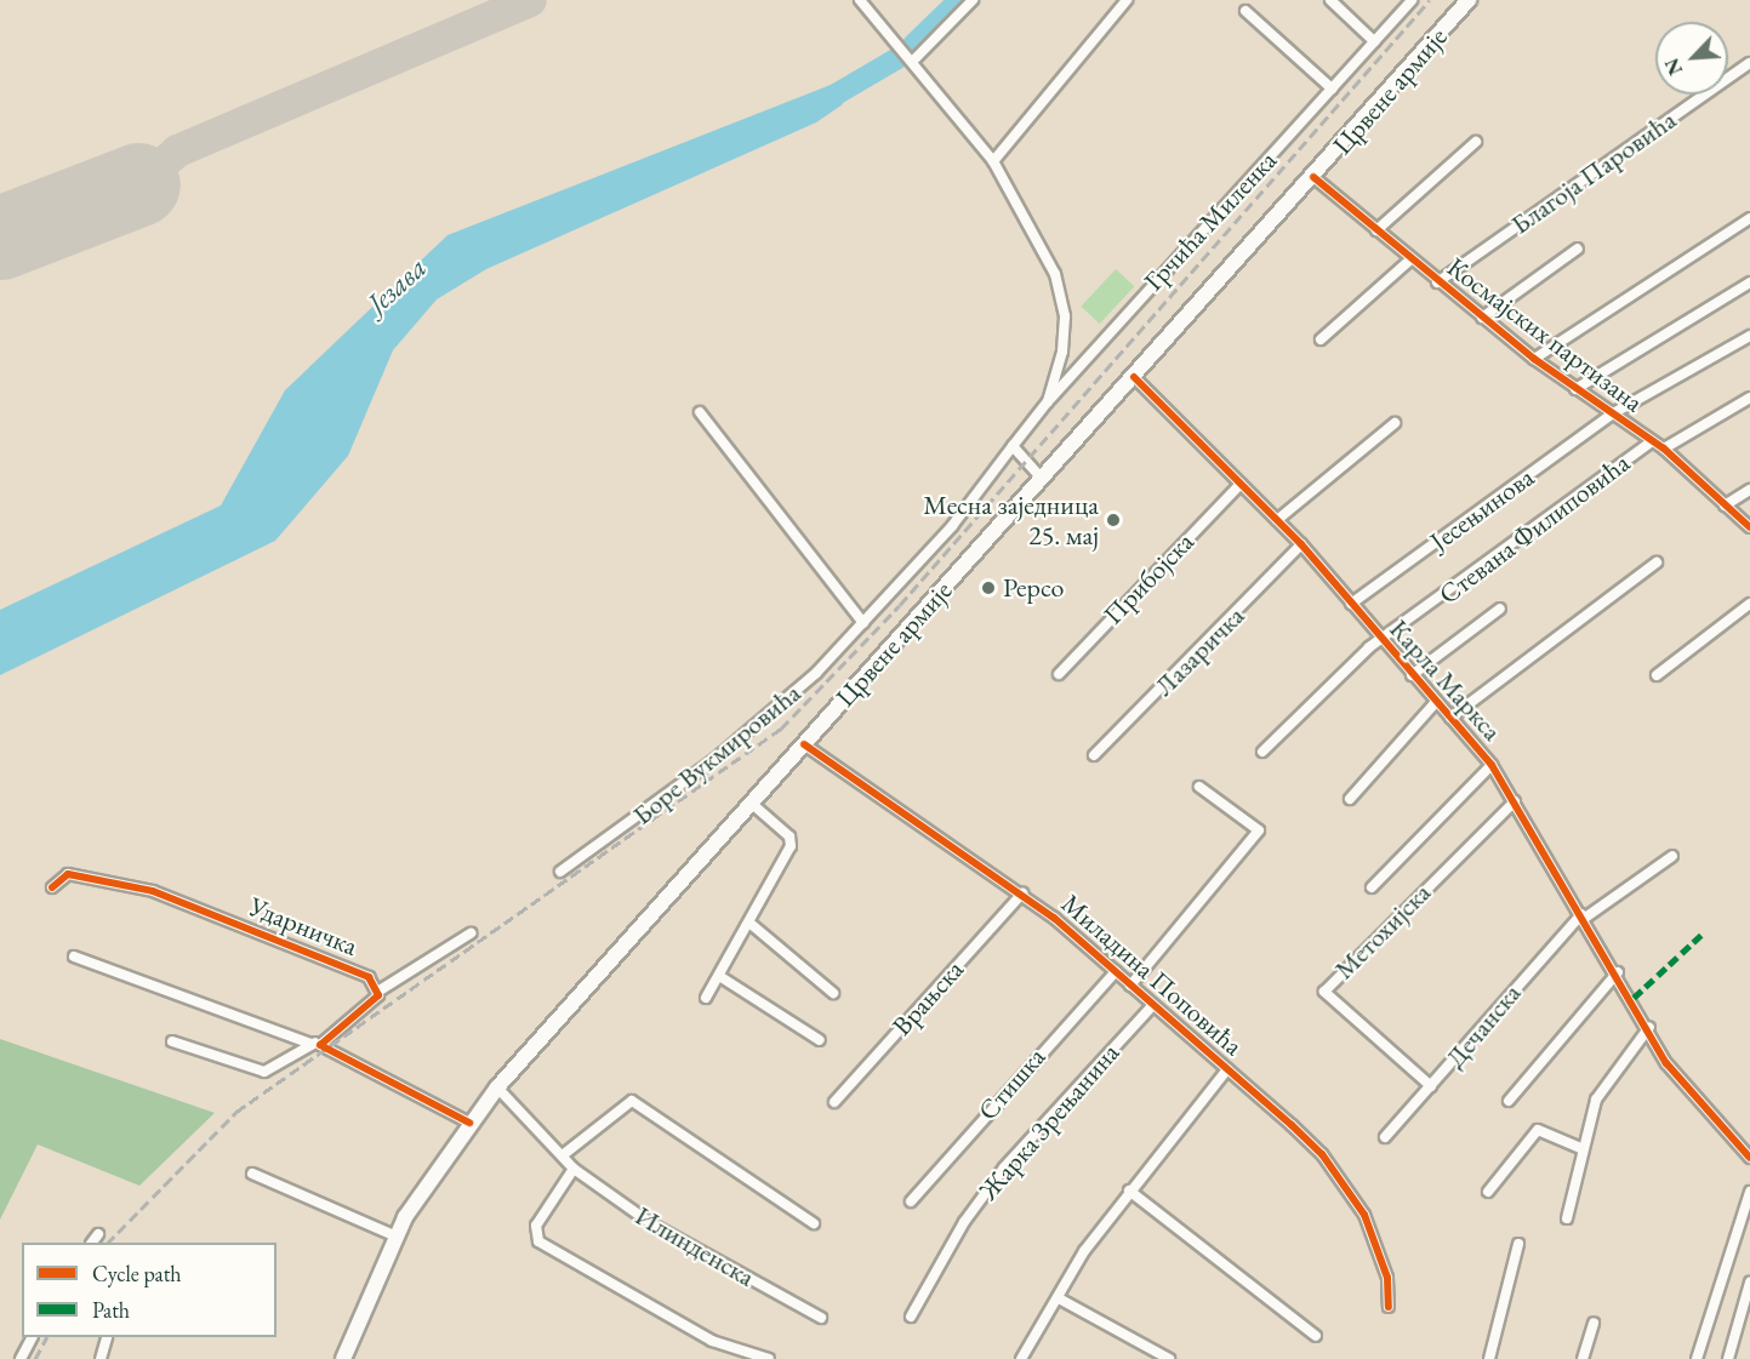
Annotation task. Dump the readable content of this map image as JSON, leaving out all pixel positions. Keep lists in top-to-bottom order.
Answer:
{
  "streets": {
    "main road": ["Црвене армије"],
    "street": [
      "Благоја Паровића",
      "Грчића Миленка",
      "Космајских партизана",
      "Јесењинова",
      "Стевана Филиповића",
      "Прибојска",
      "Лазаричка",
      "Карла Маркса",
      "Боре Вукмировића",
      "Ударничка",
      "Метохијска",
      "Миладина Поповића",
      "Врањска",
      "Дечанска",
      "Стишка",
      "Жарка Зрењанина",
      "Илинденска"
    ]
  },
  "crossings": [
    ["Црвене армије", "Космајских партизана"],
    ["Црвене армије", "Карла Маркса"],
    ["Црвене армије", "Миладина Поповића"],
    ["Благоја Паровића", "Космајских партизана"],
    ["Грчића Миленка", "Боре Вукмировића"],
    ["Космајских партизана", "Јесењинова"],
    ["Космајских партизана", "Стевана Филиповића"],
    ["Јесењинова", "Карла Маркса"],
    ["Стевана Филиповића", "Карла Маркса"],
    ["Прибојска", "Карла Маркса"],
    ["Лазаричка", "Карла Маркса"],
    ["Карла Маркса", "Метохијска"],
    ["Карла Маркса", "Дечанска"],
    ["Метохијска", "Дечанска"],
    ["Миладина Поповића", "Врањска"],
    ["Миладина Поповића", "Стишка"],
    ["Миладина Поповића", "Жарка Зрењанина"]
  ],
  "water": ["Језава"],
  "places": ["Месна заједница 25. мај", "Pepco"],
  "legend": ["Cycle path", "Path"],
  "north": "bottom left"
}
